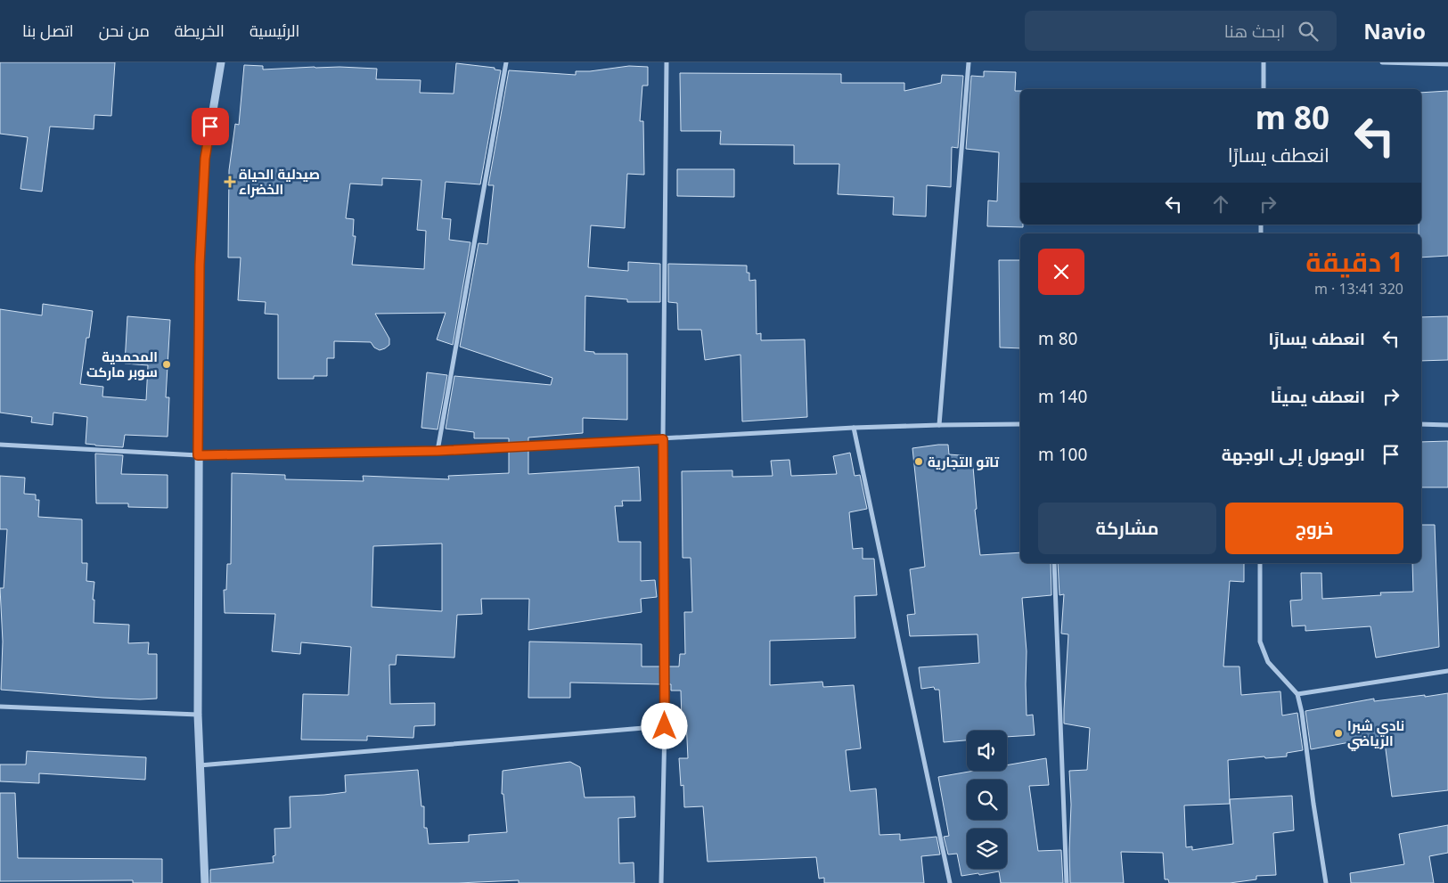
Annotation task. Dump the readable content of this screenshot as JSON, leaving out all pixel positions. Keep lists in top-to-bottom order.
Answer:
{
  "places": {
    "health": ["صيدلية الحياة الخضراء"],
    "other": ["المحمدية سوبر ماركت", "تاتو التجارية", "نادي شبرا الرياضي"]
  },
  "page": {
    "header": "Navio",
    "search": "ابحث هنا",
    "nav": [
      "الرئيسية",
      "الخريطة",
      "من نحن",
      "اتصل بنا"
    ],
    "turn": ["80 m", "انعطف يسارًا"],
    "heading": ["1 دقيقة", "320 m · 13:41"],
    "list": [
      {
        "name": "انعطف يسارًا",
        "value": "80 m"
      },
      {
        "name": "انعطف يمينًا",
        "value": "140 m"
      },
      {
        "name": "الوصول إلى الوجهة",
        "value": "100 m"
      }
    ],
    "buttons": ["خروج", "مشاركة"]
  }
}
